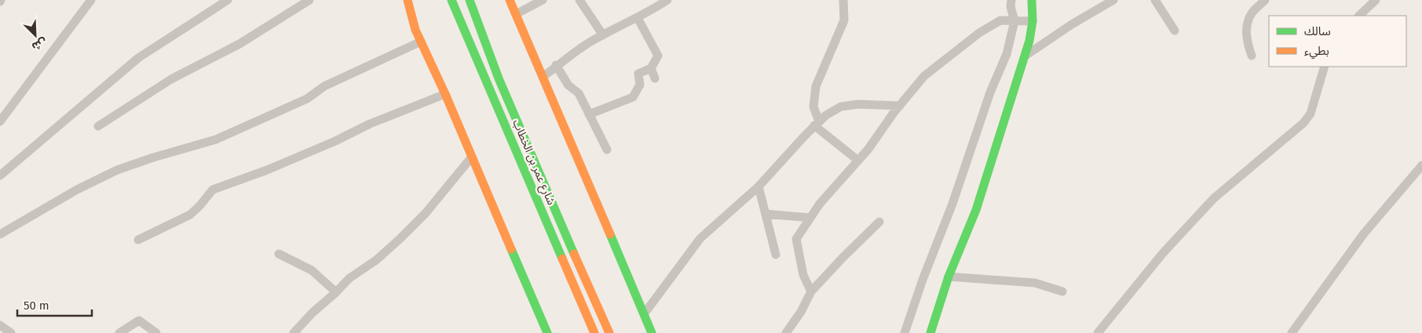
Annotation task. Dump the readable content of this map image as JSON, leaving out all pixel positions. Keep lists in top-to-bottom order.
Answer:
{
  "streets": {
    "street": ["شارع عمر بن الخطاب"]
  },
  "legend": ["سالك", "بطيء"],
  "scale_bar": "50 m",
  "north": "bottom right"
}
